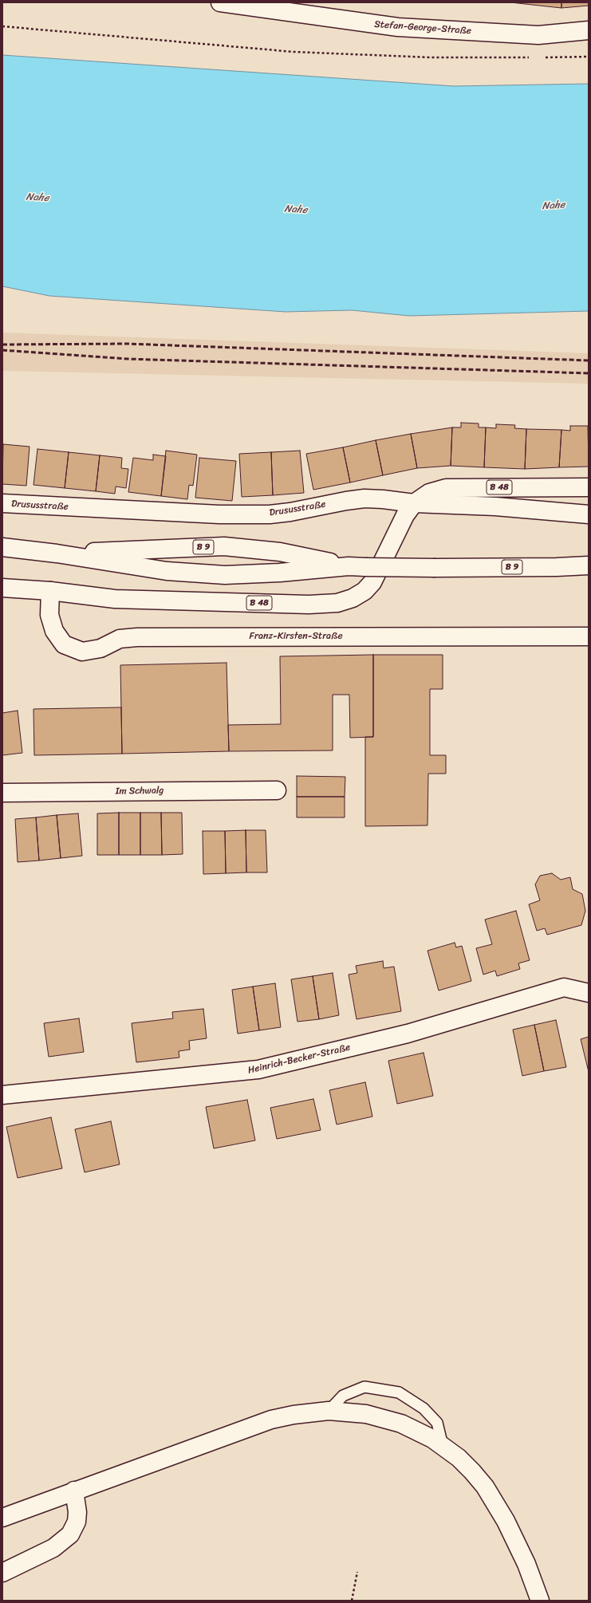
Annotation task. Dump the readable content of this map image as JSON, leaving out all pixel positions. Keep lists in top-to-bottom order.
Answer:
{
  "streets": {
    "main road": [
      "Stefan-George-Straße",
      "B 48",
      "Drususstraße",
      "B 9",
      "Franz-Kirsten-Straße",
      "Im Schwalg",
      "Heinrich-Becker-Straße"
    ]
  },
  "crossings": [
    ["B 48", "Drususstraße"],
    ["B 48", "Franz-Kirsten-Straße"]
  ],
  "water": ["Nahe"]
}
